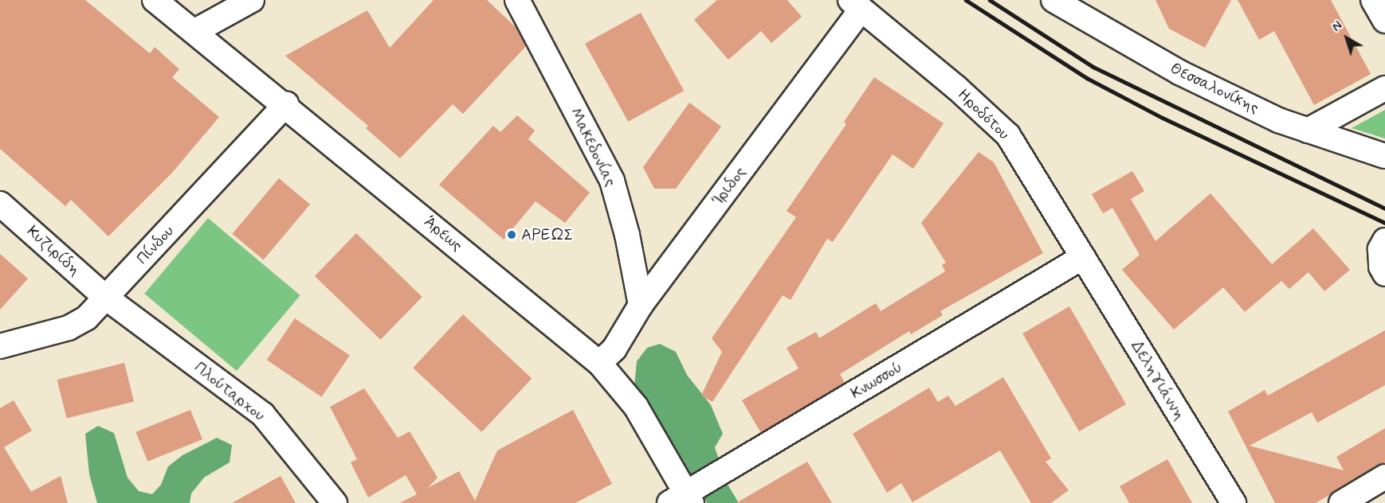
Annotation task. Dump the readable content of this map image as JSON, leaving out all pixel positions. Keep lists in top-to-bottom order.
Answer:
{
  "streets": {
    "street": [
      "Θεσσαλονίκης",
      "Ηροδότου",
      "Μακεδονίας",
      "Ίριδος",
      "Άρεως",
      "Πίνδου",
      "Κυζιρίδη",
      "Κνωσσού",
      "Δεληγιάννη",
      "Πλούταρχου"
    ]
  },
  "crossings": [
    ["Ηροδότου", "Ίριδος"],
    ["Ηροδότου", "Κνωσσού"],
    ["Ηροδότου", "Δεληγιάννη"],
    ["Μακεδονίας", "Ίριδος"],
    ["Ίριδος", "Άρεως"],
    ["Άρεως", "Πίνδου"],
    ["Άρεως", "Κνωσσού"],
    ["Πίνδου", "Κυζιρίδη"],
    ["Πίνδου", "Πλούταρχου"],
    ["Κυζιρίδη", "Πλούταρχου"],
    ["Κνωσσού", "Δεληγιάννη"]
  ],
  "places": ["ΑΡΕΩΣ"],
  "north": "top left"
}
